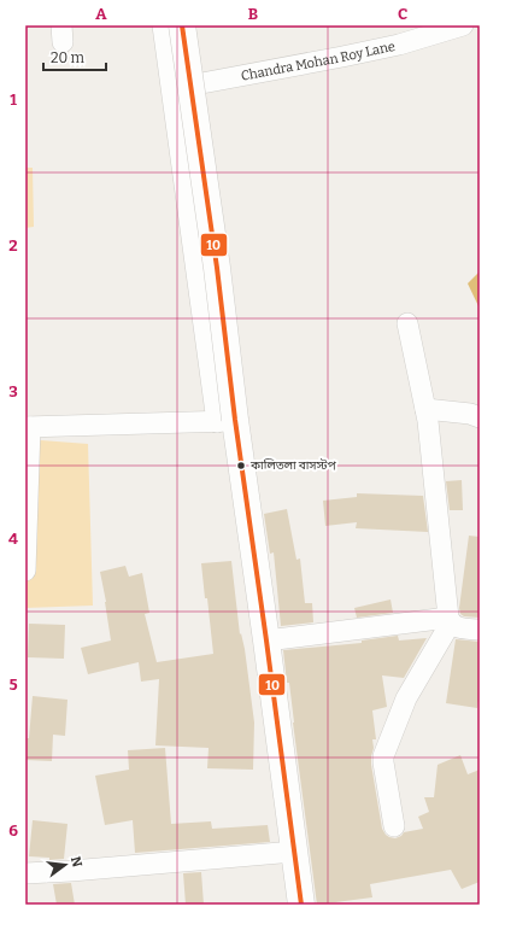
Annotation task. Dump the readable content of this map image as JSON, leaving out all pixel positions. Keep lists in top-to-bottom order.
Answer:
{
  "streets": {
    "street": ["Chandra Mohan Roy Lane"]
  },
  "places": ["কালিতলা বাসস্টপ"],
  "lines": ["transit line 10"],
  "scale_bar": "20 m",
  "north": "right",
  "grid": {
    "columns": ["A", "B", "C"],
    "rows": [
      "1",
      "2",
      "3",
      "4",
      "5",
      "6"
    ]
  }
}
